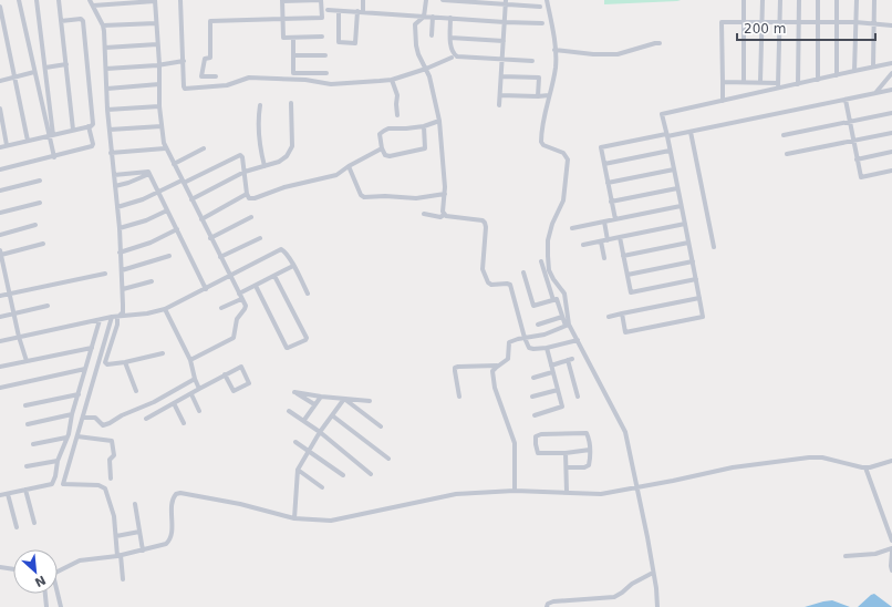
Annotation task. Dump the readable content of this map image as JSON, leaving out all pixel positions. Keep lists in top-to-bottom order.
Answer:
{
  "scale_bar": "200 m",
  "north": "bottom right"
}
